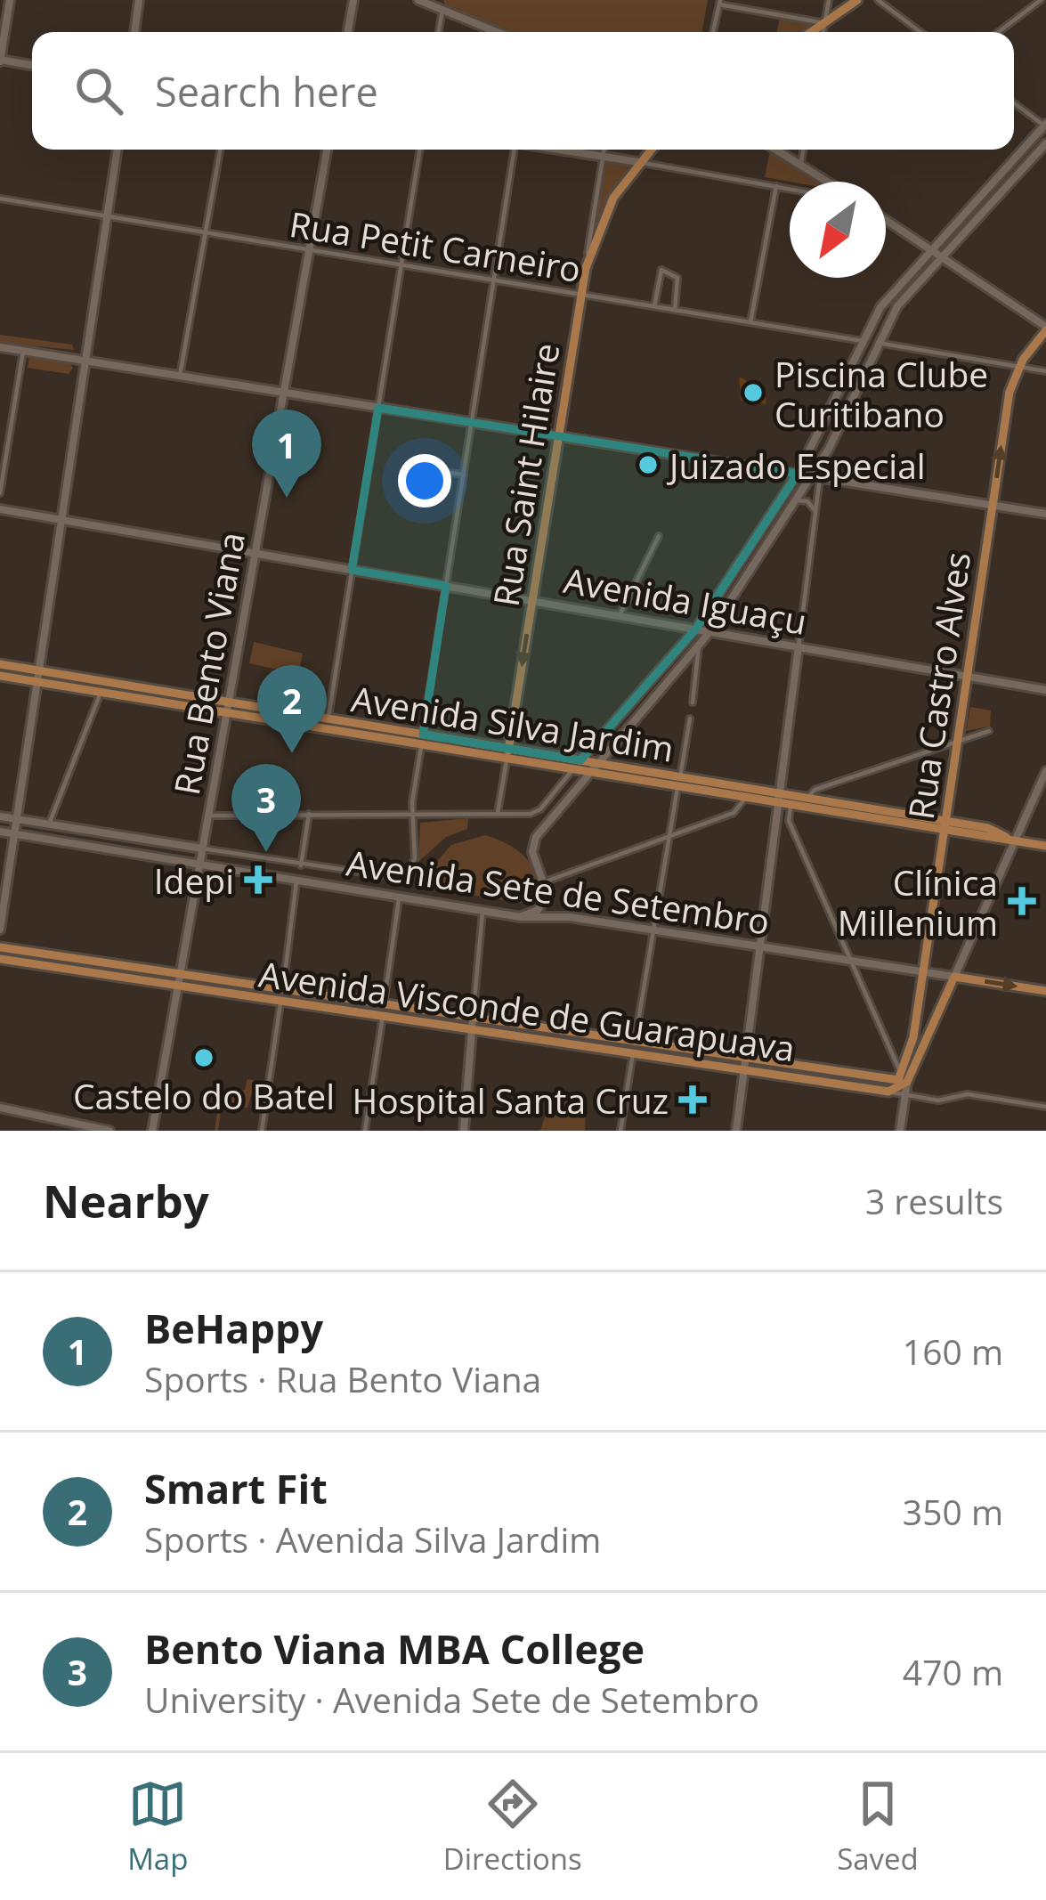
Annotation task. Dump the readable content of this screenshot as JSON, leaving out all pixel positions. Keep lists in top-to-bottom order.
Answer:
{
  "streets": {
    "main road": [
      "Rua Saint Hilaire",
      "Avenida Iguaçu",
      "Rua Bento Viana",
      "Rua Castro Alves",
      "Avenida Silva Jardim",
      "Avenida Sete de Setembro",
      "Avenida Visconde de Guarapuava"
    ],
    "street": ["Rua Petit Carneiro"]
  },
  "crossings": [
    ["Rua Petit Carneiro", "Rua Saint Hilaire"],
    ["Rua Petit Carneiro", "Rua Bento Viana"],
    ["Rua Saint Hilaire", "Avenida Iguaçu"],
    ["Rua Saint Hilaire", "Avenida Silva Jardim"],
    ["Avenida Iguaçu", "Rua Bento Viana"],
    ["Avenida Iguaçu", "Rua Castro Alves"],
    ["Rua Bento Viana", "Avenida Silva Jardim"],
    ["Rua Bento Viana", "Avenida Sete de Setembro"],
    ["Rua Bento Viana", "Avenida Visconde de Guarapuava"],
    ["Rua Castro Alves", "Avenida Silva Jardim"],
    ["Rua Castro Alves", "Avenida Sete de Setembro"],
    ["Rua Castro Alves", "Avenida Visconde de Guarapuava"]
  ],
  "places": {
    "other": ["Piscina Clube Curitibano", "Juizado Especial", "Castelo do Batel"],
    "health": ["Idepi", "Clínica Millenium", "Hospital Santa Cruz"]
  },
  "north": "bottom left",
  "page": {
    "search": "Search here",
    "pins": ["1", "2", "3"],
    "heading": ["Nearby", "3 results"],
    "list": [
      {
        "mark": "1",
        "name": "BeHappy",
        "note": "Sports · Rua Bento Viana",
        "value": "160 m"
      },
      {
        "mark": "2",
        "name": "Smart Fit",
        "note": "Sports · Avenida Silva Jardim",
        "value": "350 m"
      },
      {
        "mark": "3",
        "name": "Bento Viana MBA College",
        "note": "University · Avenida Sete de Setembro",
        "value": "470 m"
      }
    ],
    "nav": ["Map", "Directions", "Saved"]
  }
}
